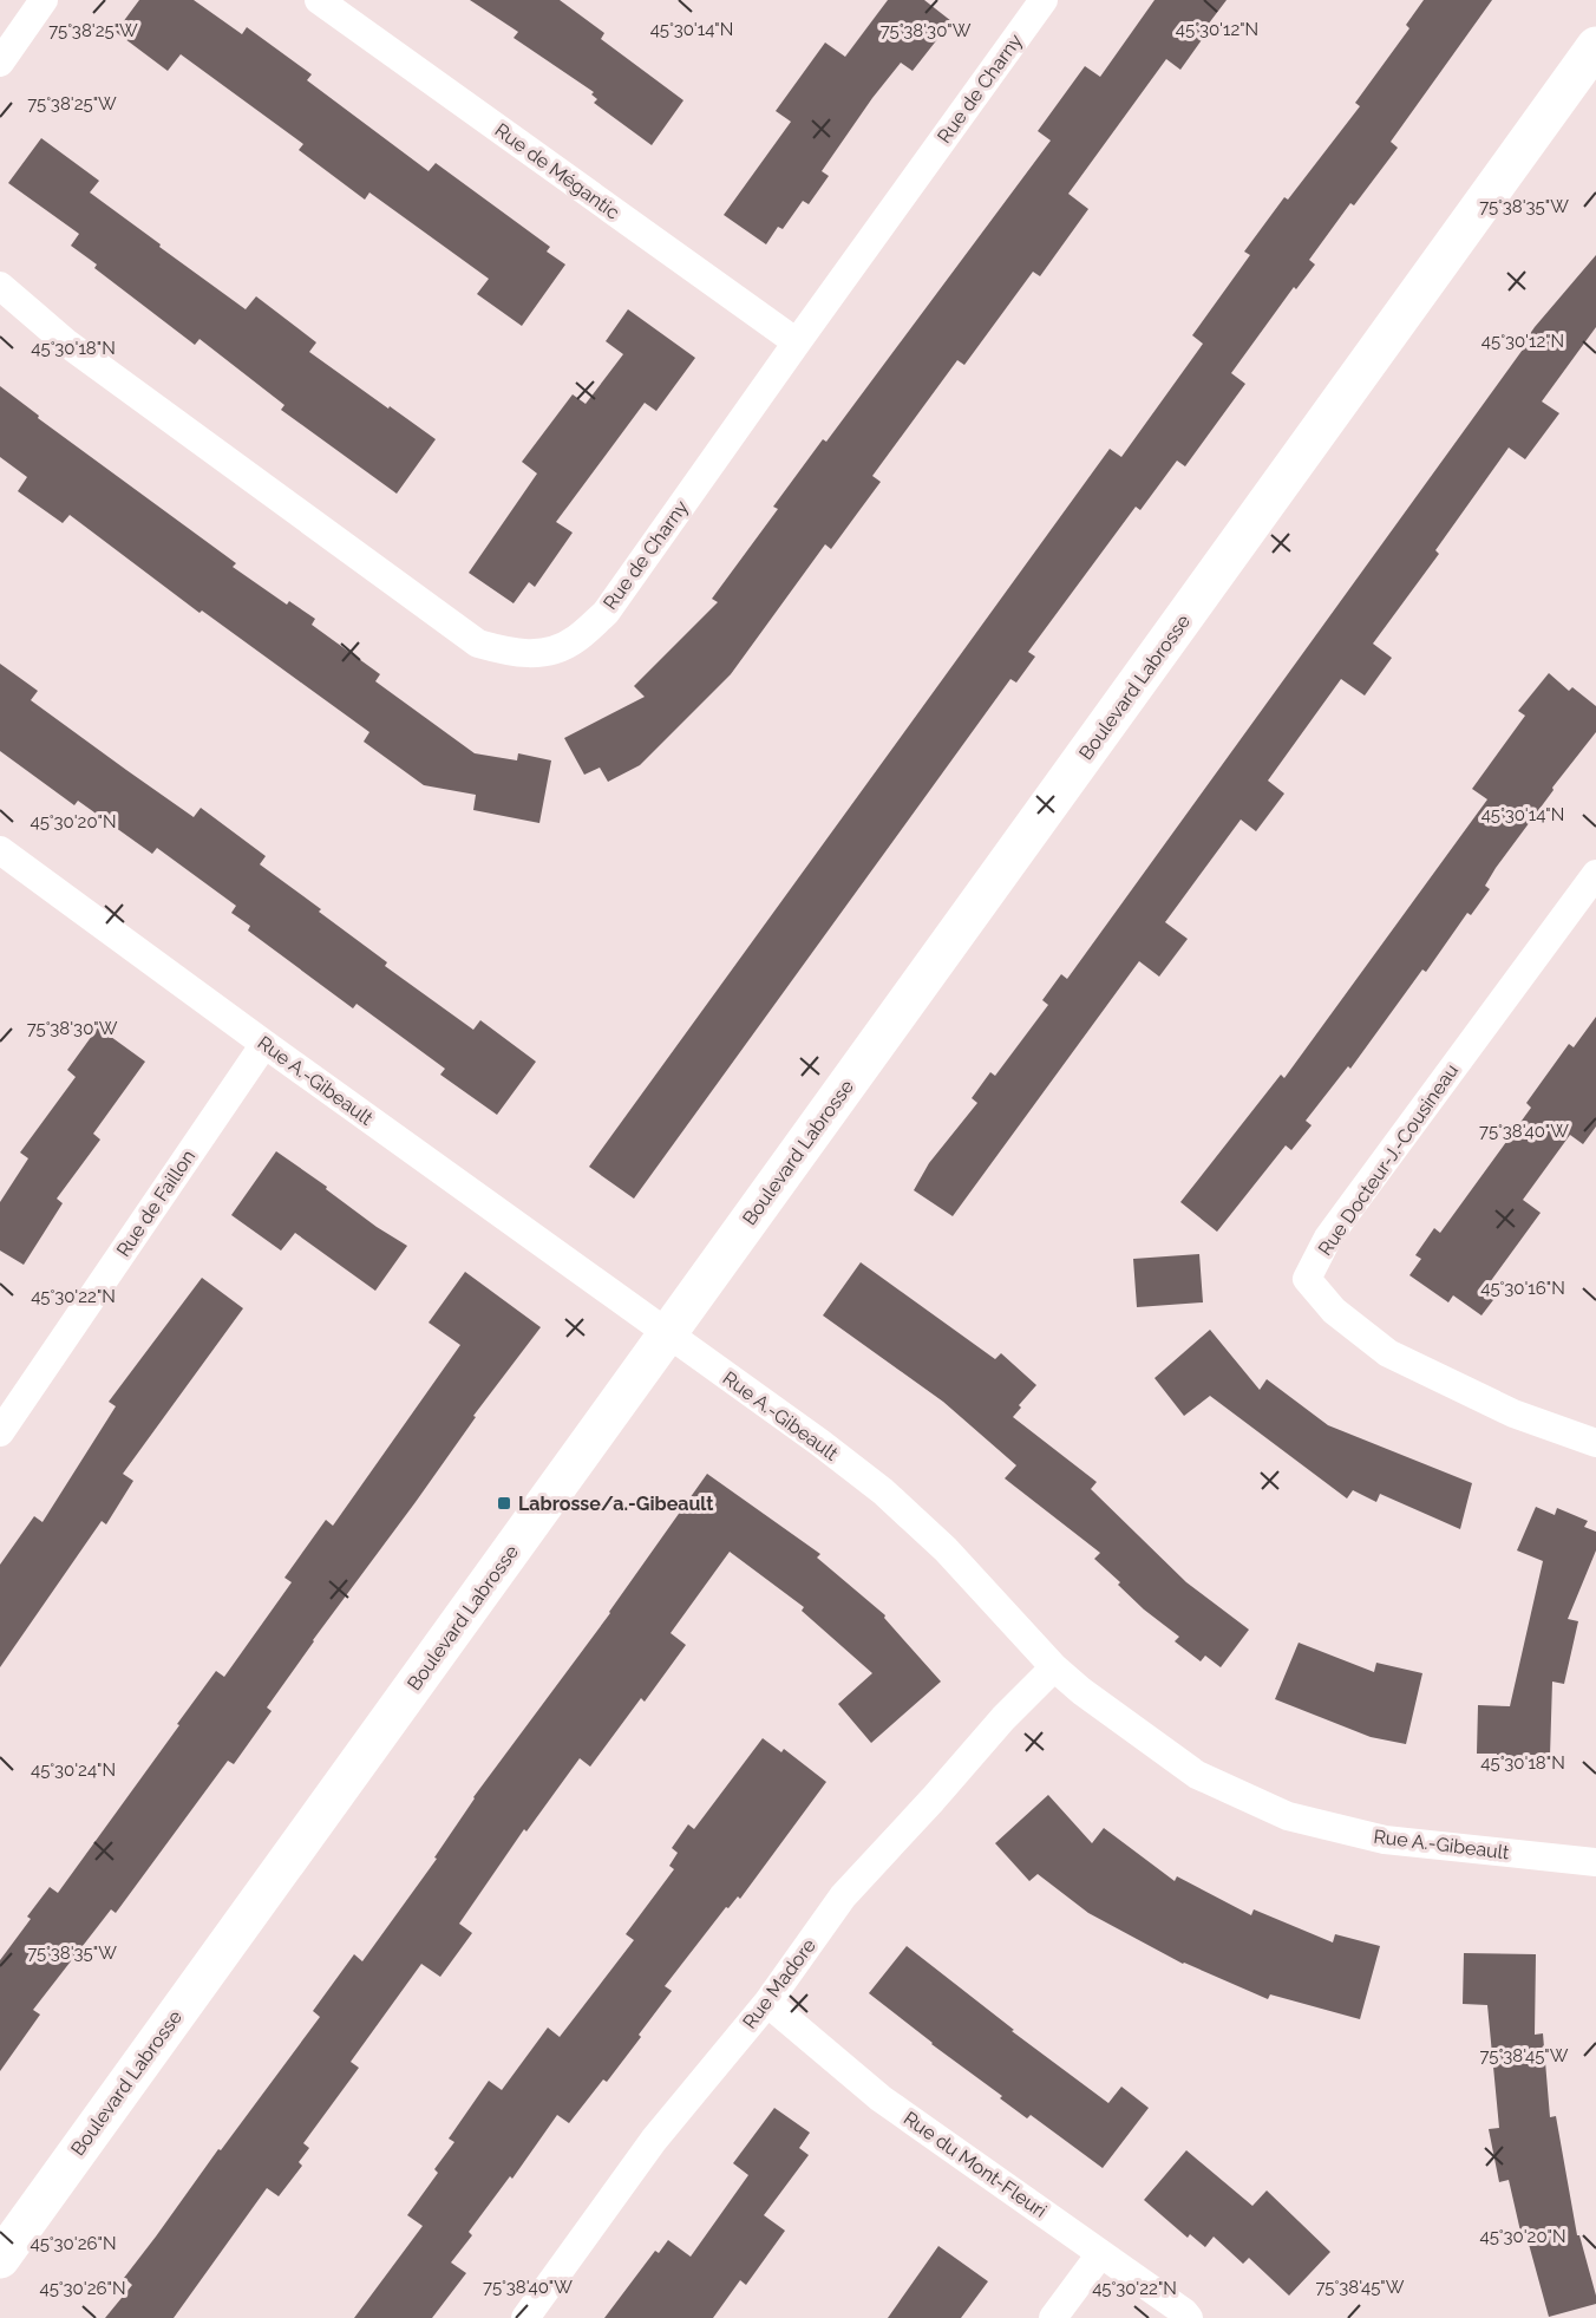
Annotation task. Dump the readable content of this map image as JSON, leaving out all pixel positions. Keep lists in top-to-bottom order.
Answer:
{
  "streets": {
    "main road": ["Boulevard Labrosse"],
    "street": [
      "Rue de Charny",
      "Rue de Mégantic",
      "Rue A.-Gibeault",
      "Rue Docteur-J.-Cousineau",
      "Rue de Faillon",
      "Rue Madore",
      "Rue du Mont-Fleuri"
    ]
  },
  "crossings": [
    ["Rue de Charny", "Rue de Mégantic"],
    ["Boulevard Labrosse", "Rue A.-Gibeault"],
    ["Rue A.-Gibeault", "Rue de Faillon"],
    ["Rue A.-Gibeault", "Rue Madore"],
    ["Rue Madore", "Rue du Mont-Fleuri"]
  ],
  "places": {
    "transit": ["Labrosse/a.-Gibeault"]
  },
  "coordinates": [
    "45°30'14\"N",
    "45°30'12\"N",
    "75°38'25\"W",
    "75°38'30\"W",
    "75°38'35\"W",
    "45°30'18\"N",
    "45°30'20\"N",
    "75°38'40\"W",
    "45°30'16\"N",
    "45°30'22\"N",
    "45°30'24\"N",
    "75°38'45\"W",
    "45°30'26\"N"
  ]
}
